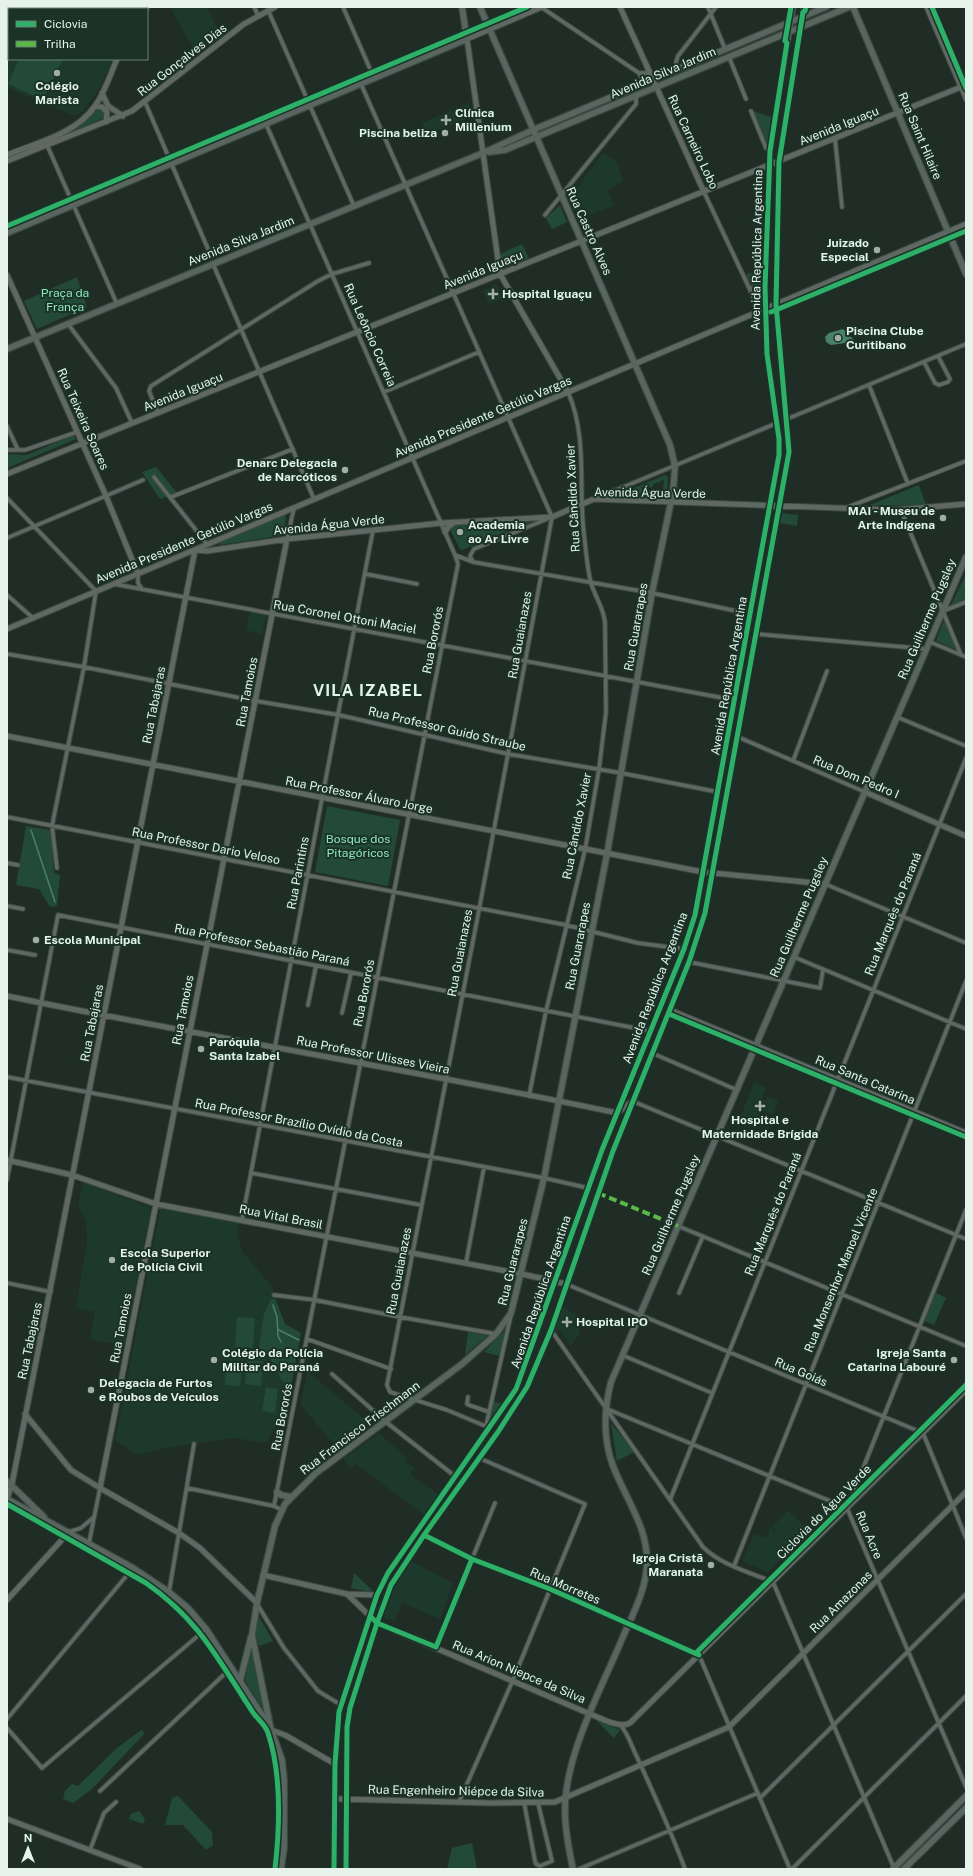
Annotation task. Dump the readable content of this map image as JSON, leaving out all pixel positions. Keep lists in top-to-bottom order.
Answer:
{
  "streets": {
    "main road": [
      "Avenida Silva Jardim",
      "Rua Saint Hilaire",
      "Rua Castro Alves",
      "Rua Cândido Xavier",
      "Rua Guilherme Pugsley",
      "Rua Guararapes",
      "Rua Francisco Frischmann"
    ],
    "street": [
      "Rua Gonçalves Dias",
      "Avenida Iguaçu",
      "Rua Carneiro Lobo",
      "Avenida República Argentina",
      "Rua Leôncio Correia",
      "Avenida Presidente Getúlio Vargas",
      "Rua Teixeira Soares",
      "Avenida Água Verde",
      "Rua Coronel Ottoni Maciel",
      "Rua Guaianazes",
      "Rua Bororós",
      "Rua Tamoios",
      "Rua Tabajaras",
      "Rua Professor Guido Straube",
      "Rua Dom Pedro I",
      "Rua Professor Álvaro Jorge",
      "Rua Professor Dario Veloso",
      "Rua Parintins",
      "Rua Marquês do Paraná",
      "Rua Professor Sebastião Paraná",
      "Rua Professor Ulisses Vieira",
      "Rua Santa Catarina",
      "Rua Professor Brazílio Ovídio da Costa",
      "Rua Vital Brasil",
      "Rua Monsenhor Manoel Vicente",
      "Rua Goiás",
      "Rua Acre",
      "Rua Morretes",
      "Rua Amazonas",
      "Rua Arion Niepce da Silva",
      "Rua Engenheiro Niépce da Silva"
    ],
    "cycle path": ["Ciclovia do Água Verde"]
  },
  "crossings": [
    ["Avenida Silva Jardim", "Rua Carneiro Lobo"],
    ["Avenida Silva Jardim", "Rua Castro Alves"],
    ["Avenida Silva Jardim", "Avenida República Argentina"],
    ["Avenida Silva Jardim", "Rua Leôncio Correia"],
    ["Avenida Silva Jardim", "Rua Teixeira Soares"],
    ["Avenida Silva Jardim", "Rua Cândido Xavier"],
    ["Avenida Iguaçu", "Rua Saint Hilaire"],
    ["Avenida Iguaçu", "Rua Carneiro Lobo"],
    ["Avenida Iguaçu", "Rua Castro Alves"],
    ["Avenida Iguaçu", "Avenida República Argentina"],
    ["Avenida Iguaçu", "Rua Leôncio Correia"],
    ["Avenida Iguaçu", "Rua Teixeira Soares"],
    ["Avenida Iguaçu", "Rua Cândido Xavier"],
    ["Rua Saint Hilaire", "Avenida Presidente Getúlio Vargas"],
    ["Rua Carneiro Lobo", "Avenida República Argentina"],
    ["Rua Carneiro Lobo", "Avenida Presidente Getúlio Vargas"],
    ["Rua Castro Alves", "Avenida Presidente Getúlio Vargas"],
    ["Rua Castro Alves", "Rua Guararapes"],
    ["Avenida República Argentina", "Avenida Presidente Getúlio Vargas"],
    ["Avenida República Argentina", "Avenida Água Verde"],
    ["Avenida República Argentina", "Rua Coronel Ottoni Maciel"],
    ["Avenida República Argentina", "Rua Guararapes"],
    ["Avenida República Argentina", "Rua Professor Guido Straube"],
    ["Avenida República Argentina", "Rua Dom Pedro I"],
    ["Avenida República Argentina", "Rua Professor Álvaro Jorge"],
    ["Avenida República Argentina", "Rua Professor Dario Veloso"],
    ["Avenida República Argentina", "Rua Professor Sebastião Paraná"],
    ["Avenida República Argentina", "Rua Professor Ulisses Vieira"],
    ["Avenida República Argentina", "Rua Santa Catarina"],
    ["Avenida República Argentina", "Rua Professor Brazílio Ovídio da Costa"],
    ["Avenida República Argentina", "Rua Vital Brasil"],
    ["Avenida República Argentina", "Rua Goiás"],
    ["Avenida República Argentina", "Rua Morretes"],
    ["Avenida República Argentina", "Rua Arion Niepce da Silva"],
    ["Avenida República Argentina", "Rua Engenheiro Niépce da Silva"],
    ["Rua Leôncio Correia", "Avenida Presidente Getúlio Vargas"],
    ["Rua Leôncio Correia", "Avenida Água Verde"],
    ["Rua Leôncio Correia", "Rua Bororós"],
    ["Avenida Presidente Getúlio Vargas", "Rua Teixeira Soares"],
    ["Avenida Presidente Getúlio Vargas", "Avenida Água Verde"],
    ["Avenida Presidente Getúlio Vargas", "Rua Cândido Xavier"],
    ["Avenida Presidente Getúlio Vargas", "Rua Coronel Ottoni Maciel"],
    ["Avenida Presidente Getúlio Vargas", "Rua Tamoios"],
    ["Avenida Presidente Getúlio Vargas", "Rua Tabajaras"],
    ["Avenida Água Verde", "Rua Cândido Xavier"],
    ["Avenida Água Verde", "Rua Guararapes"],
    ["Avenida Água Verde", "Rua Guaianazes"],
    ["Avenida Água Verde", "Rua Tamoios"],
    ["Avenida Água Verde", "Rua Tabajaras"],
    ["Avenida Água Verde", "Rua Parintins"],
    ["Rua Cândido Xavier", "Rua Coronel Ottoni Maciel"],
    ["Rua Cândido Xavier", "Rua Professor Guido Straube"],
    ["Rua Cândido Xavier", "Rua Professor Álvaro Jorge"],
    ["Rua Cândido Xavier", "Rua Professor Dario Veloso"],
    ["Rua Cândido Xavier", "Rua Professor Sebastião Paraná"],
    ["Rua Cândido Xavier", "Rua Professor Ulisses Vieira"],
    ["Rua Coronel Ottoni Maciel", "Rua Guararapes"],
    ["Rua Coronel Ottoni Maciel", "Rua Guaianazes"],
    ["Rua Coronel Ottoni Maciel", "Rua Bororós"],
    ["Rua Coronel Ottoni Maciel", "Rua Tamoios"],
    ["Rua Coronel Ottoni Maciel", "Rua Tabajaras"],
    ["Rua Coronel Ottoni Maciel", "Rua Parintins"],
    ["Rua Guilherme Pugsley", "Rua Dom Pedro I"],
    ["Rua Guilherme Pugsley", "Rua Professor Álvaro Jorge"],
    ["Rua Guilherme Pugsley", "Rua Santa Catarina"],
    ["Rua Guilherme Pugsley", "Rua Goiás"],
    ["Rua Guilherme Pugsley", "Rua Acre"],
    ["Rua Guilherme Pugsley", "Rua Morretes"],
    ["Rua Guilherme Pugsley", "Rua Arion Niepce da Silva"],
    ["Rua Guilherme Pugsley", "Rua Engenheiro Niépce da Silva"],
    ["Rua Guararapes", "Rua Professor Guido Straube"],
    ["Rua Guararapes", "Rua Professor Álvaro Jorge"],
    ["Rua Guararapes", "Rua Professor Dario Veloso"],
    ["Rua Guararapes", "Rua Professor Sebastião Paraná"],
    ["Rua Guararapes", "Rua Professor Ulisses Vieira"],
    ["Rua Guararapes", "Rua Professor Brazílio Ovídio da Costa"],
    ["Rua Guararapes", "Rua Vital Brasil"],
    ["Rua Guararapes", "Rua Francisco Frischmann"],
    ["Rua Guaianazes", "Rua Professor Guido Straube"],
    ["Rua Guaianazes", "Rua Professor Álvaro Jorge"],
    ["Rua Guaianazes", "Rua Professor Dario Veloso"],
    ["Rua Guaianazes", "Rua Professor Sebastião Paraná"],
    ["Rua Guaianazes", "Rua Professor Ulisses Vieira"],
    ["Rua Guaianazes", "Rua Professor Brazílio Ovídio da Costa"],
    ["Rua Guaianazes", "Rua Vital Brasil"],
    ["Rua Guaianazes", "Rua Francisco Frischmann"],
    ["Rua Bororós", "Rua Professor Guido Straube"],
    ["Rua Bororós", "Rua Professor Álvaro Jorge"],
    ["Rua Bororós", "Rua Professor Dario Veloso"],
    ["Rua Bororós", "Rua Professor Sebastião Paraná"],
    ["Rua Bororós", "Rua Professor Ulisses Vieira"],
    ["Rua Bororós", "Rua Professor Brazílio Ovídio da Costa"],
    ["Rua Bororós", "Rua Vital Brasil"],
    ["Rua Tamoios", "Rua Professor Guido Straube"],
    ["Rua Tamoios", "Rua Professor Álvaro Jorge"],
    ["Rua Tamoios", "Rua Professor Dario Veloso"],
    ["Rua Tamoios", "Rua Professor Sebastião Paraná"],
    ["Rua Tamoios", "Rua Professor Ulisses Vieira"],
    ["Rua Tamoios", "Rua Professor Brazílio Ovídio da Costa"],
    ["Rua Tamoios", "Rua Vital Brasil"],
    ["Rua Tabajaras", "Rua Professor Guido Straube"],
    ["Rua Tabajaras", "Rua Professor Álvaro Jorge"],
    ["Rua Tabajaras", "Rua Professor Dario Veloso"],
    ["Rua Tabajaras", "Rua Professor Sebastião Paraná"],
    ["Rua Tabajaras", "Rua Professor Ulisses Vieira"],
    ["Rua Tabajaras", "Rua Professor Brazílio Ovídio da Costa"],
    ["Rua Tabajaras", "Rua Vital Brasil"],
    ["Rua Professor Guido Straube", "Rua Parintins"],
    ["Rua Dom Pedro I", "Rua Marquês do Paraná"],
    ["Rua Professor Álvaro Jorge", "Rua Parintins"],
    ["Rua Professor Dario Veloso", "Rua Parintins"],
    ["Rua Parintins", "Rua Professor Sebastião Paraná"],
    ["Rua Parintins", "Rua Professor Ulisses Vieira"],
    ["Rua Parintins", "Rua Professor Brazílio Ovídio da Costa"],
    ["Rua Parintins", "Rua Vital Brasil"],
    ["Rua Marquês do Paraná", "Rua Santa Catarina"],
    ["Rua Marquês do Paraná", "Rua Goiás"],
    ["Rua Marquês do Paraná", "Rua Acre"],
    ["Rua Professor Sebastião Paraná", "Rua Professor Ulisses Vieira"],
    ["Rua Santa Catarina", "Rua Monsenhor Manoel Vicente"],
    ["Rua Vital Brasil", "Rua Goiás"],
    ["Rua Monsenhor Manoel Vicente", "Rua Goiás"],
    ["Rua Monsenhor Manoel Vicente", "Rua Acre"],
    ["Rua Acre", "Rua Amazonas"],
    ["Rua Amazonas", "Rua Engenheiro Niépce da Silva"]
  ],
  "districts": ["VILA IZABEL"],
  "parks": ["Praça da França", "Bosque dos Pitagóricos"],
  "places": {
    "other": [
      "Colégio Marista",
      "Piscina beliza",
      "Juizado Especial",
      "Piscina Clube Curitibano",
      "Denarc Delegacia de Narcóticos",
      "MAI - Museu de Arte Indígena",
      "Academia ao Ar Livre",
      "Escola Municipal",
      "Paróquia Santa Izabel",
      "Escola Superior de Polícia Civil",
      "Colégio da Polícia Militar do Paraná",
      "Igreja Santa Catarina Labouré",
      "Delegacia de Furtos e Roubos de Veículos",
      "Igreja Cristã Maranata"
    ],
    "health": [
      "Clínica Millenium",
      "Hospital Iguaçu",
      "Hospital e Maternidade Brígida",
      "Hospital IPO"
    ]
  },
  "legend": ["Ciclovia", "Trilha"],
  "north": "top"
}
